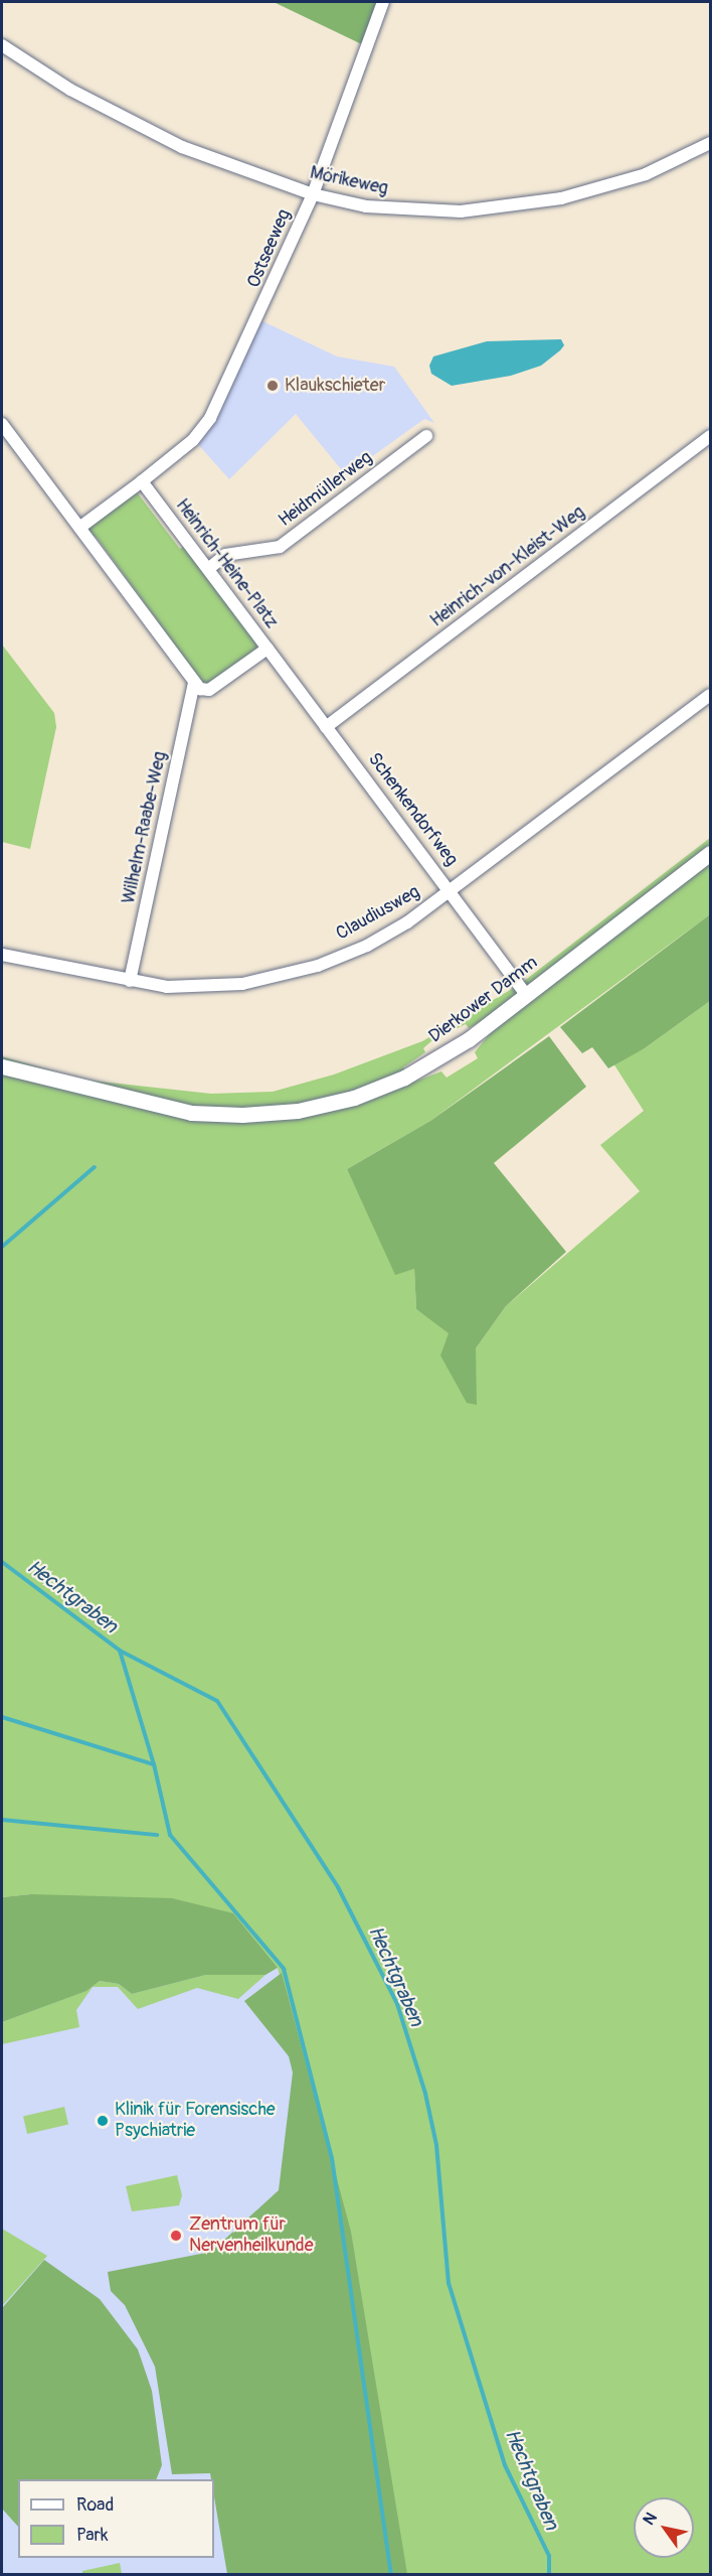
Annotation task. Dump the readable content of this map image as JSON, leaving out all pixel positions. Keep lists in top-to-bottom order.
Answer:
{
  "streets": {
    "street": [
      "Mörikeweg",
      "Ostseeweg",
      "Heidmüllerweg",
      "Heinrich-Heine-Platz",
      "Heinrich-von-Kleist-Weg",
      "Schenkendorfweg",
      "Wilhelm-Raabe-Weg",
      "Claudiusweg",
      "Dierkower Damm"
    ]
  },
  "crossings": [
    ["Mörikeweg", "Ostseeweg"],
    ["Ostseeweg", "Heinrich-Heine-Platz"],
    ["Heidmüllerweg", "Heinrich-Heine-Platz"],
    ["Heinrich-Heine-Platz", "Schenkendorfweg"],
    ["Heinrich-Heine-Platz", "Wilhelm-Raabe-Weg"],
    ["Heinrich-von-Kleist-Weg", "Schenkendorfweg"],
    ["Schenkendorfweg", "Claudiusweg"],
    ["Schenkendorfweg", "Dierkower Damm"],
    ["Wilhelm-Raabe-Weg", "Claudiusweg"]
  ],
  "water": ["Hechtgraben"],
  "places": ["Klaukschieter", "Klinik für Forensische Psychiatrie", "Zentrum für Nervenheilkunde"],
  "legend": ["Road", "Park"],
  "north": "top left"
}
